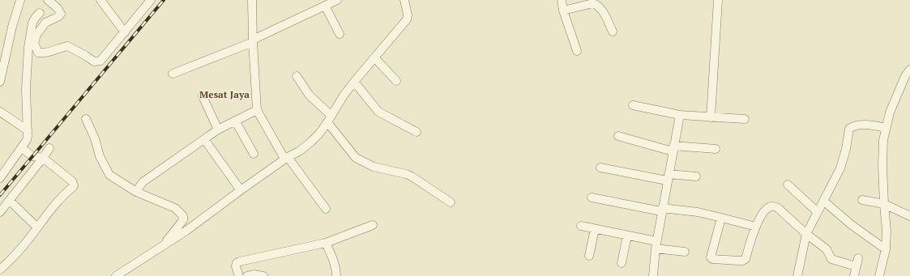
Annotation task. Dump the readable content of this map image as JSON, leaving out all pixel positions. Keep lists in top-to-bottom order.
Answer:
{
  "districts": ["Mesat Jaya"]
}
